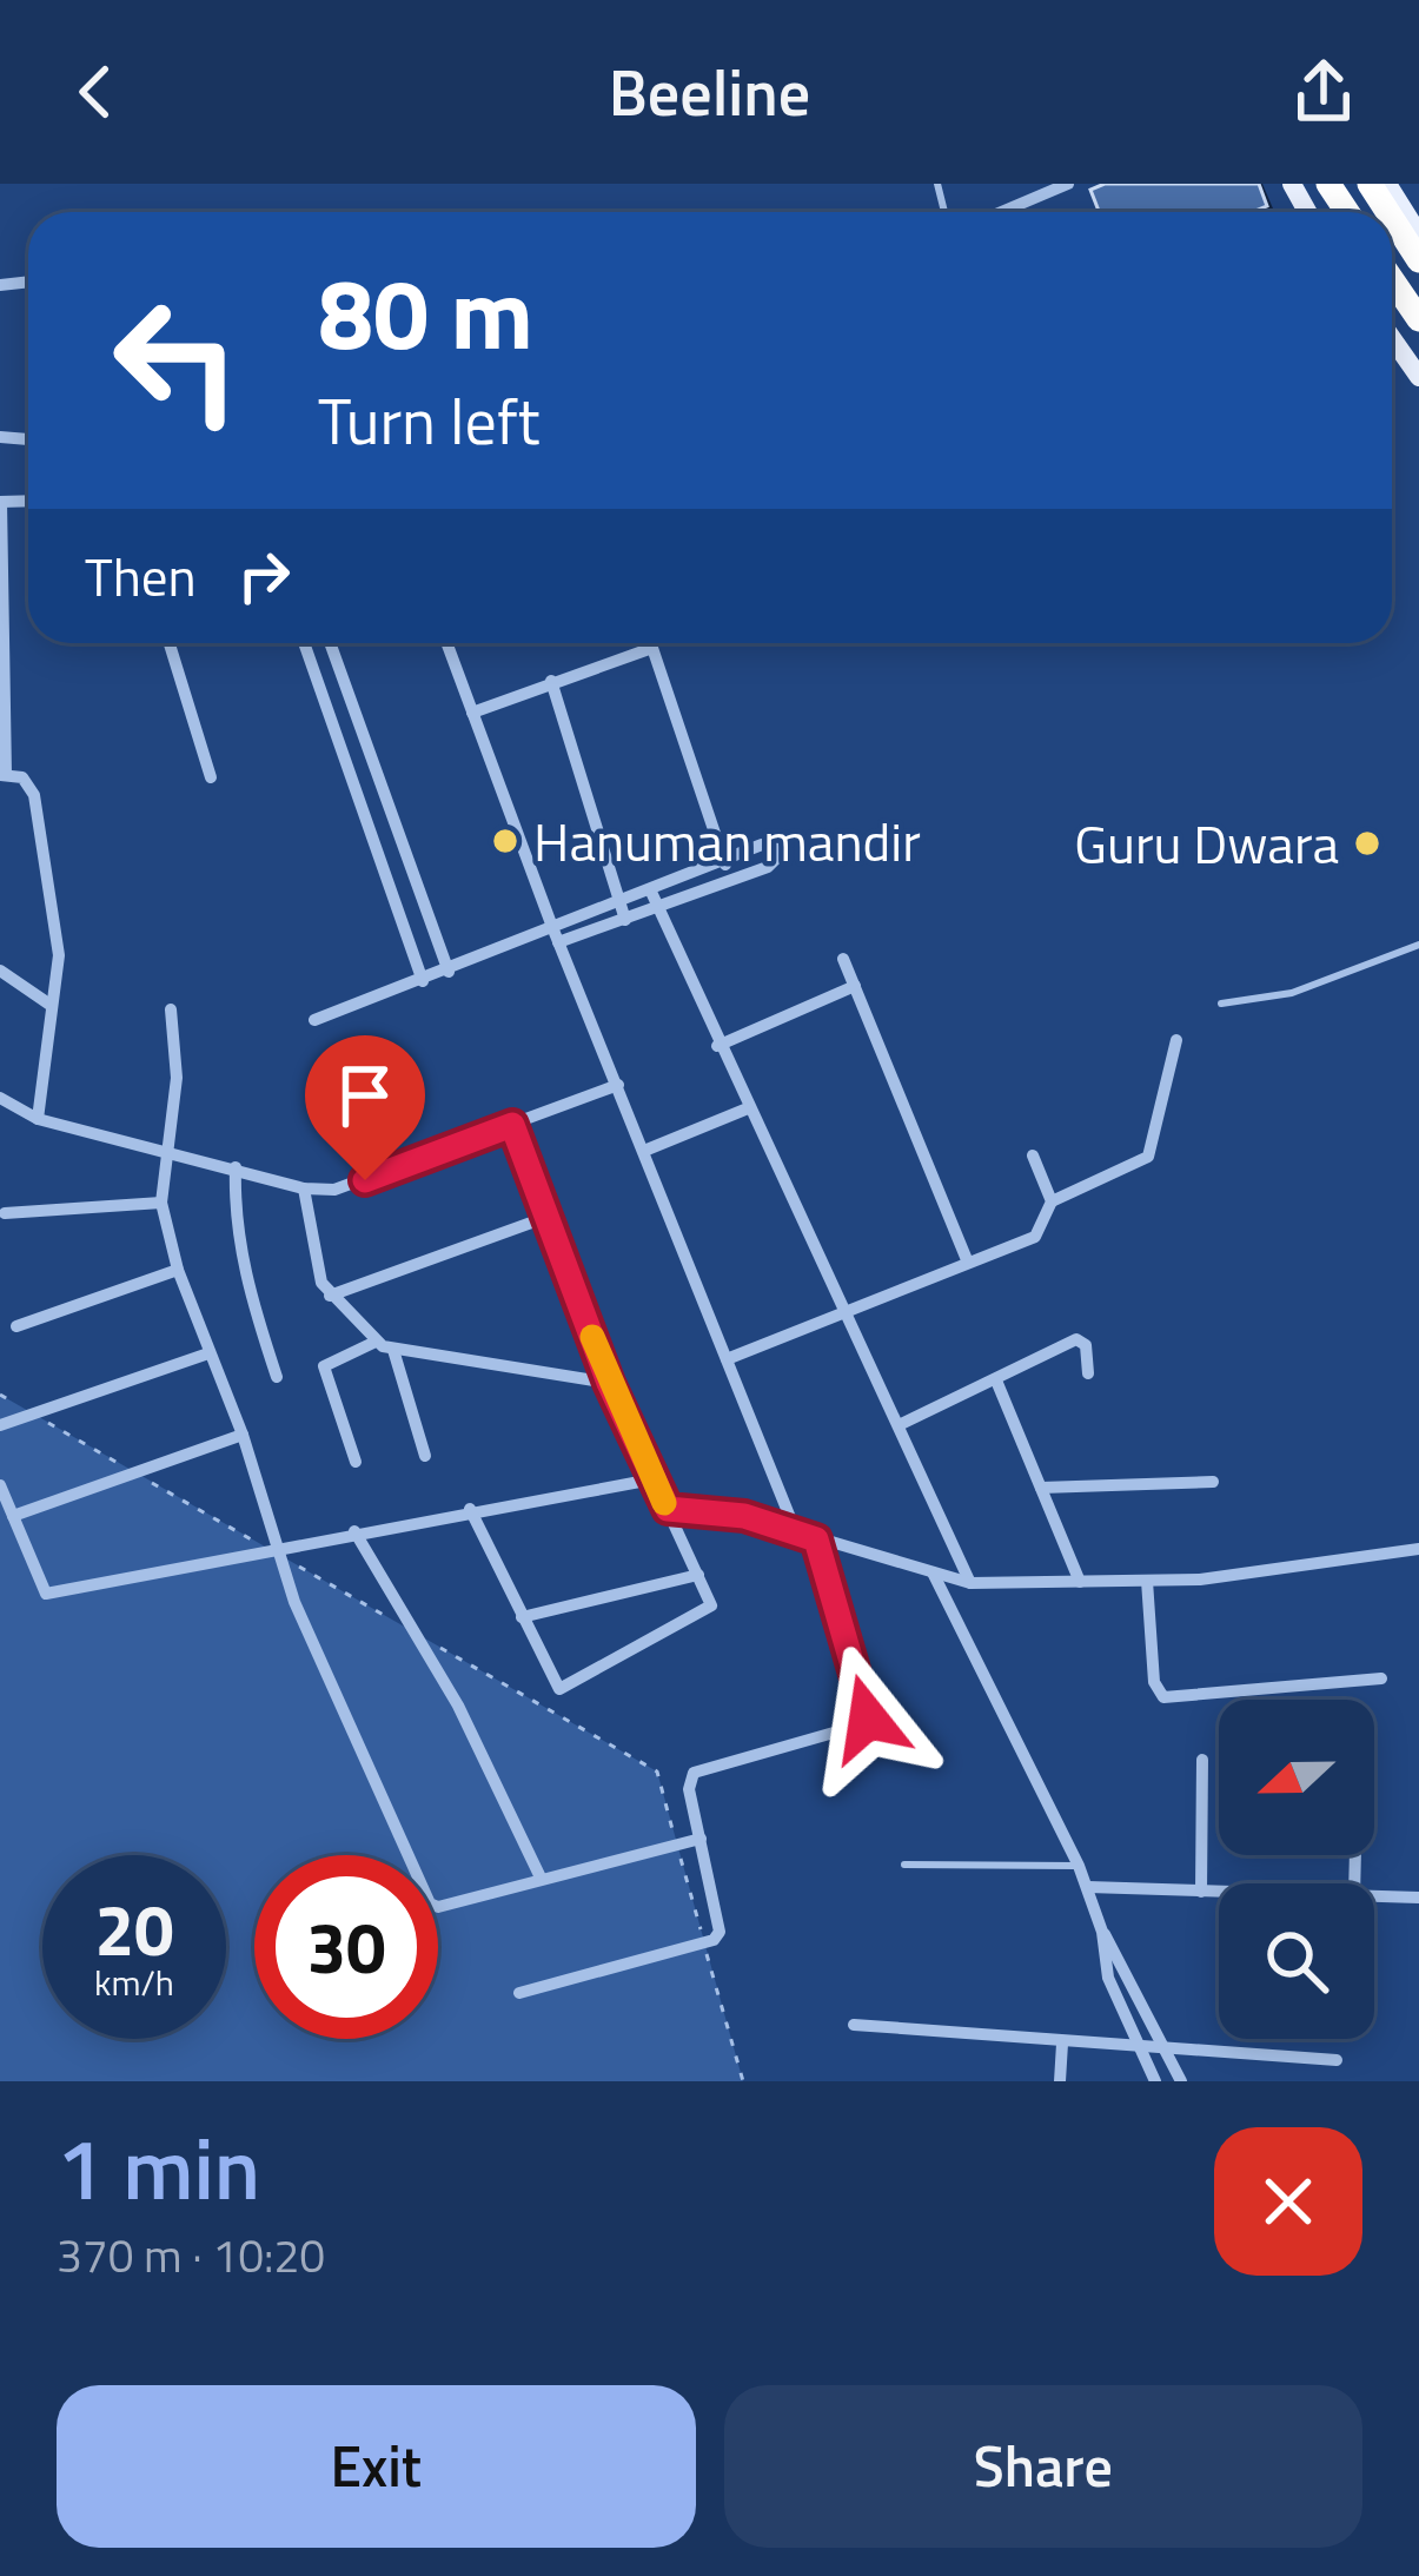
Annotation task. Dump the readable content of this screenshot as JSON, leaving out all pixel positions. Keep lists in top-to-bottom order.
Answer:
{
  "places": ["Hanuman mandir", "Guru Dwara"],
  "north": "left",
  "page": {
    "header": "Beeline",
    "turn": ["80 m", "Turn left"],
    "then": "Then",
    "speed": "20 km/h",
    "limit": "30",
    "heading": ["1 min", "370 m · 10:20"],
    "buttons": ["Exit", "Share"]
  }
}
